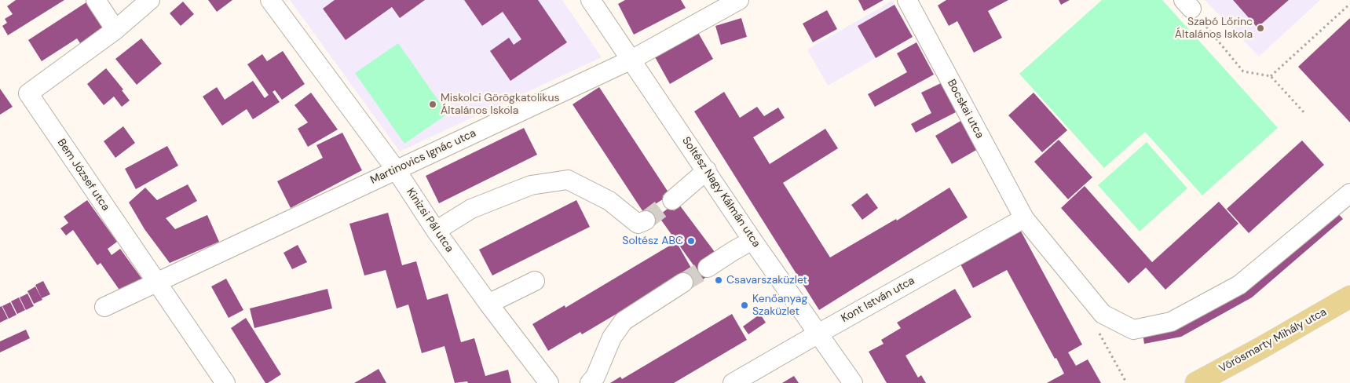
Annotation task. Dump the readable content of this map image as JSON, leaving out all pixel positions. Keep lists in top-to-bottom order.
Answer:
{
  "streets": {
    "main road": ["Vörösmarty Mihály utca"],
    "street": [
      "Bocskai utca",
      "Martinovics Ignác utca",
      "Bem József utca",
      "Soltész Nagy Kálmán utca",
      "Kinizsi Pál utca",
      "Kont István utca"
    ]
  },
  "crossings": [
    ["Bocskai utca", "Kont István utca"],
    ["Martinovics Ignác utca", "Bem József utca"],
    ["Martinovics Ignác utca", "Soltész Nagy Kálmán utca"],
    ["Martinovics Ignác utca", "Kinizsi Pál utca"],
    ["Soltész Nagy Kálmán utca", "Kont István utca"]
  ],
  "places": [
    "Szabó Lőrinc Általános Iskola",
    "Miskolci Görögkatolikus Általános Iskola",
    "Soltész ABC",
    "Csavarszaküzlet",
    "Kenőanyag Szaküzlet"
  ]
}
